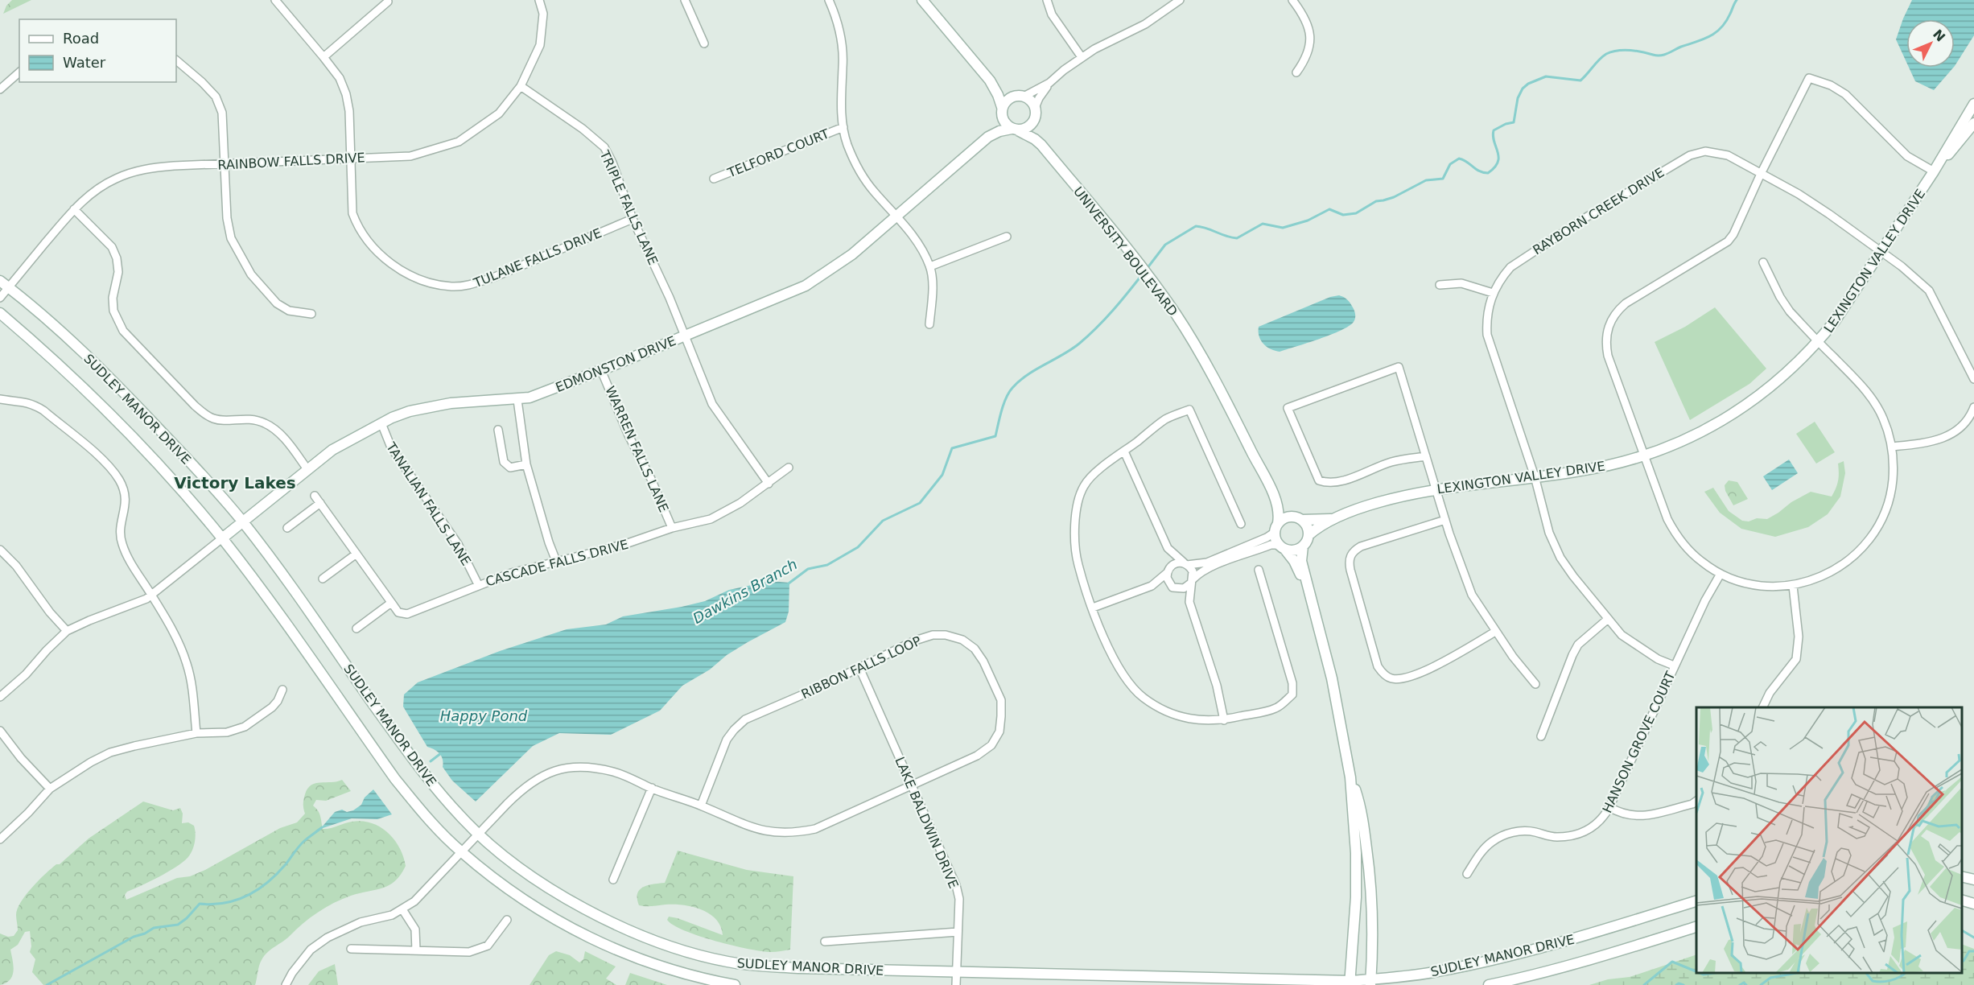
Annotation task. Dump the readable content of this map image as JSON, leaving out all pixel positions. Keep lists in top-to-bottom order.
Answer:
{
  "streets": {
    "street": [
      "TELFORD COURT",
      "RAINBOW FALLS DRIVE",
      "TRIPLE FALLS LANE",
      "RAYBORN CREEK DRIVE",
      "UNIVERSITY BOULEVARD",
      "TULANE FALLS DRIVE",
      "LEXINGTON VALLEY DRIVE",
      "EDMONSTON DRIVE",
      "SUDLEY MANOR DRIVE",
      "WARREN FALLS LANE",
      "TANALIAN FALLS LANE",
      "CASCADE FALLS DRIVE",
      "RIBBON FALLS LOOP",
      "HANSON GROVE COURT",
      "LAKE BALDWIN DRIVE"
    ]
  },
  "crossings": [
    ["RAINBOW FALLS DRIVE", "TRIPLE FALLS LANE"],
    ["RAINBOW FALLS DRIVE", "TULANE FALLS DRIVE"],
    ["RAINBOW FALLS DRIVE", "SUDLEY MANOR DRIVE"],
    ["TRIPLE FALLS LANE", "TULANE FALLS DRIVE"],
    ["TRIPLE FALLS LANE", "EDMONSTON DRIVE"],
    ["TRIPLE FALLS LANE", "CASCADE FALLS DRIVE"],
    ["RAYBORN CREEK DRIVE", "LEXINGTON VALLEY DRIVE"],
    ["RAYBORN CREEK DRIVE", "HANSON GROVE COURT"],
    ["UNIVERSITY BOULEVARD", "LEXINGTON VALLEY DRIVE"],
    ["UNIVERSITY BOULEVARD", "EDMONSTON DRIVE"],
    ["EDMONSTON DRIVE", "SUDLEY MANOR DRIVE"],
    ["EDMONSTON DRIVE", "WARREN FALLS LANE"],
    ["EDMONSTON DRIVE", "TANALIAN FALLS LANE"],
    ["SUDLEY MANOR DRIVE", "RIBBON FALLS LOOP"],
    ["SUDLEY MANOR DRIVE", "LAKE BALDWIN DRIVE"],
    ["WARREN FALLS LANE", "CASCADE FALLS DRIVE"],
    ["TANALIAN FALLS LANE", "CASCADE FALLS DRIVE"],
    ["RIBBON FALLS LOOP", "LAKE BALDWIN DRIVE"]
  ],
  "districts": ["Victory Lakes"],
  "water": ["Dawkins Branch", "Happy Pond"],
  "legend": ["Road", "Water"],
  "north": "top right"
}
